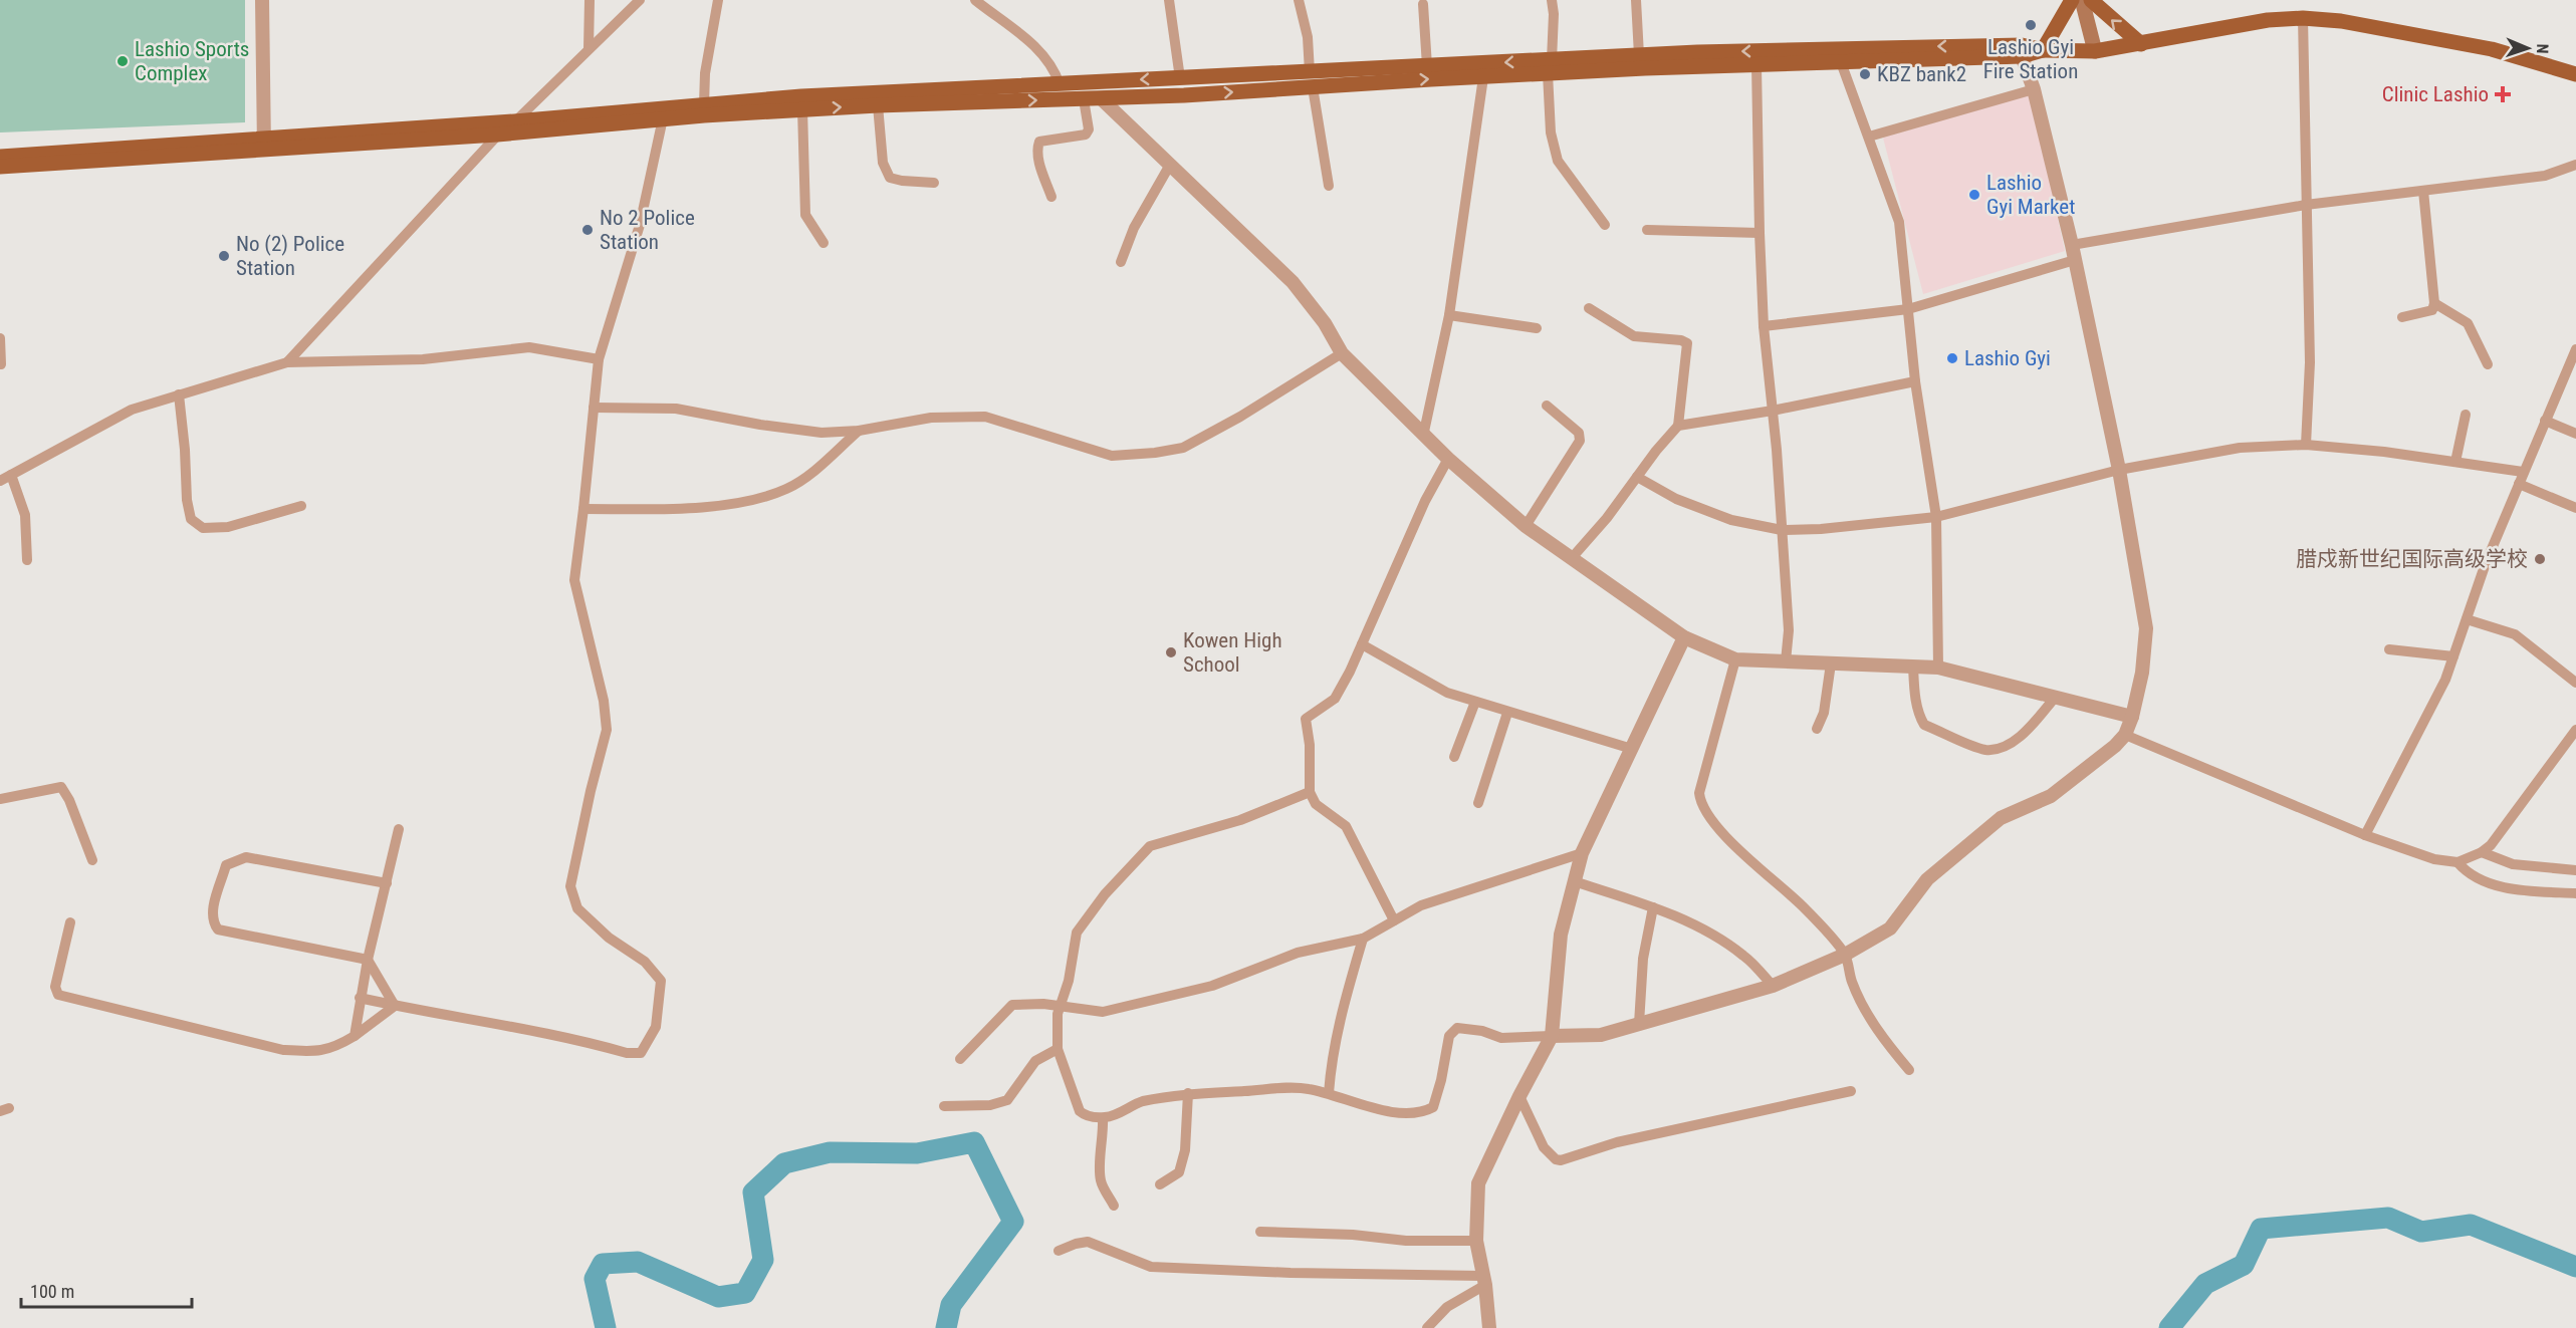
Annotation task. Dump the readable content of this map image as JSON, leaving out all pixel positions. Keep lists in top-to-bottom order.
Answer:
{
  "places": {
    "other": [
      "Lashio Gyi Fire Station",
      "Lashio Sports Complex",
      "KBZ bank2",
      "Lashio Gyi Market",
      "No 2 Police Station",
      "No (2) Police Station",
      "Lashio Gyi",
      "腊戍新世纪国际高级学校",
      "Kowen High School"
    ],
    "health": ["Clinic Lashio"]
  },
  "scale_bar": "100 m",
  "north": "right"
}
